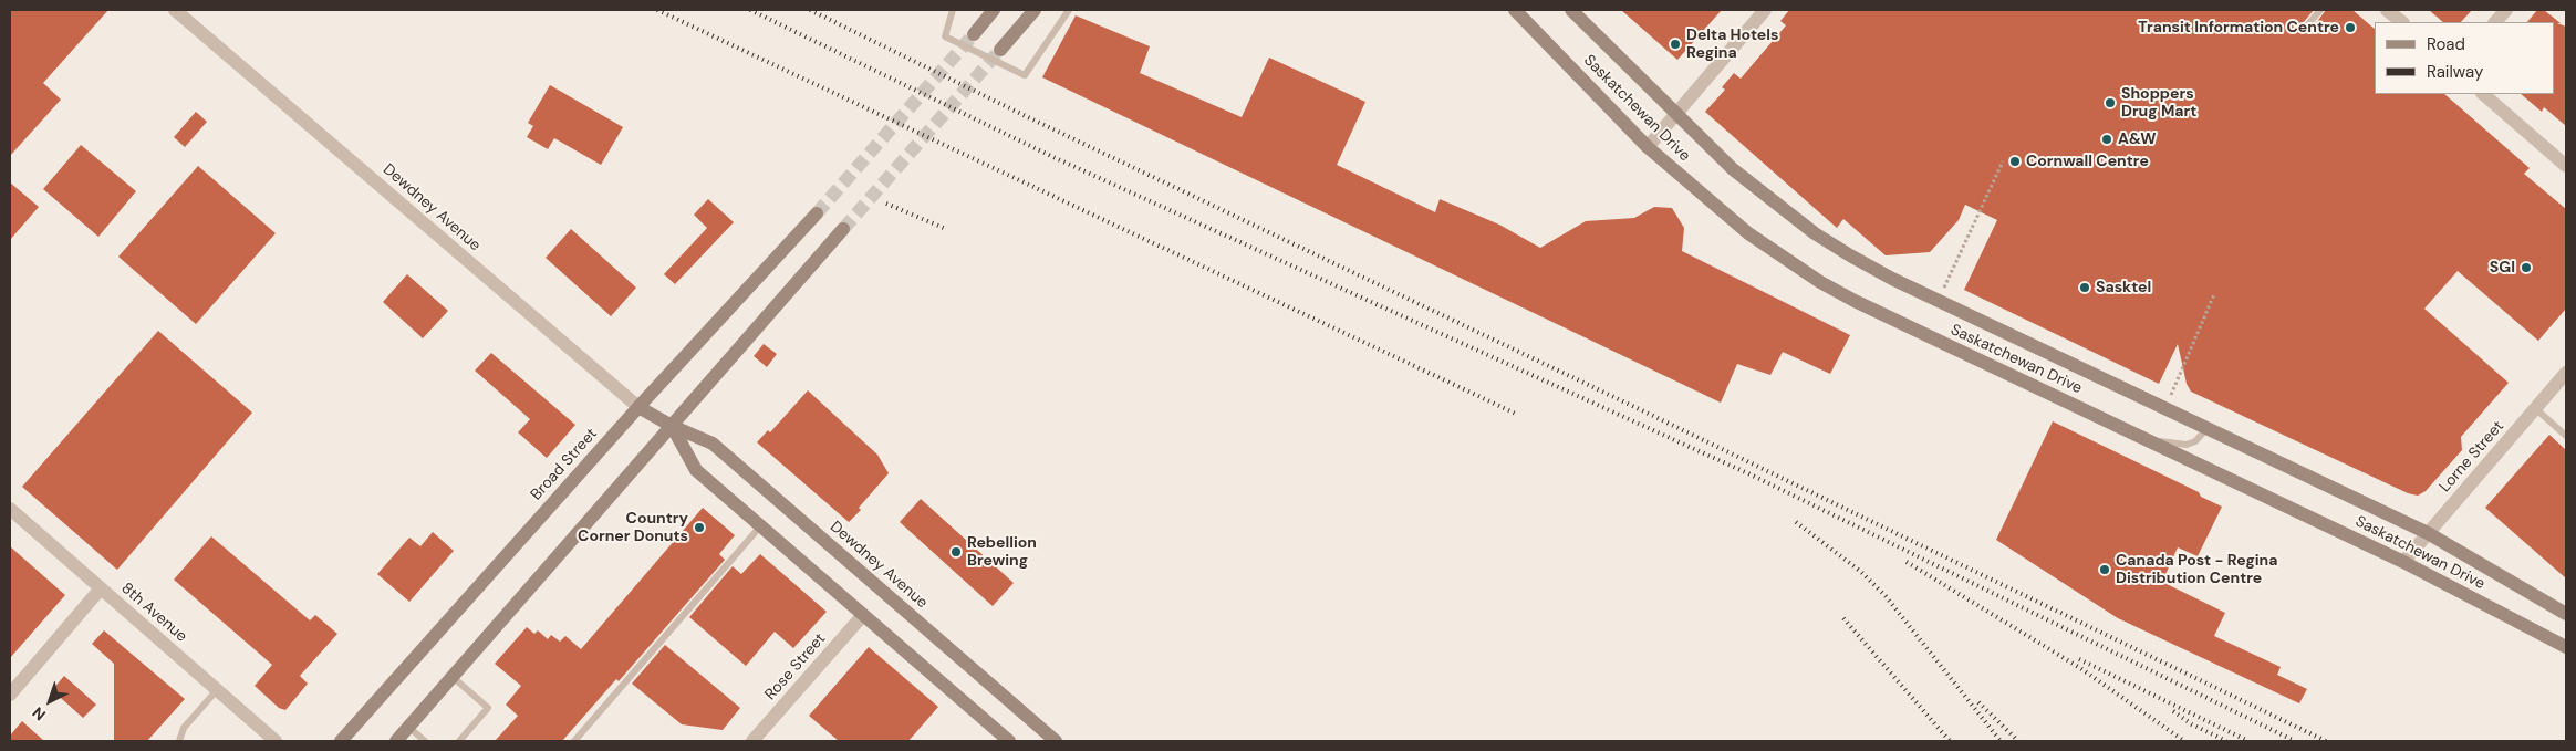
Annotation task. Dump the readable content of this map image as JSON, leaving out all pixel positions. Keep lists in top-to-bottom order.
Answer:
{
  "streets": {
    "main road": ["Saskatchewan Drive", "Dewdney Avenue", "Broad Street"],
    "street": ["Lorne Street", "8th Avenue", "Rose Street"]
  },
  "crossings": [
    ["Saskatchewan Drive", "Lorne Street"],
    ["Dewdney Avenue", "Broad Street"]
  ],
  "places": [
    "Transit Information Centre",
    "Delta Hotels Regina",
    "Shoppers Drug Mart",
    "A&W",
    "Cornwall Centre",
    "SGI",
    "Sasktel",
    "Country Corner Donuts",
    "Rebellion Brewing",
    "Canada Post - Regina Distribution Centre"
  ],
  "legend": ["Road", "Railway"],
  "north": "bottom left"
}
